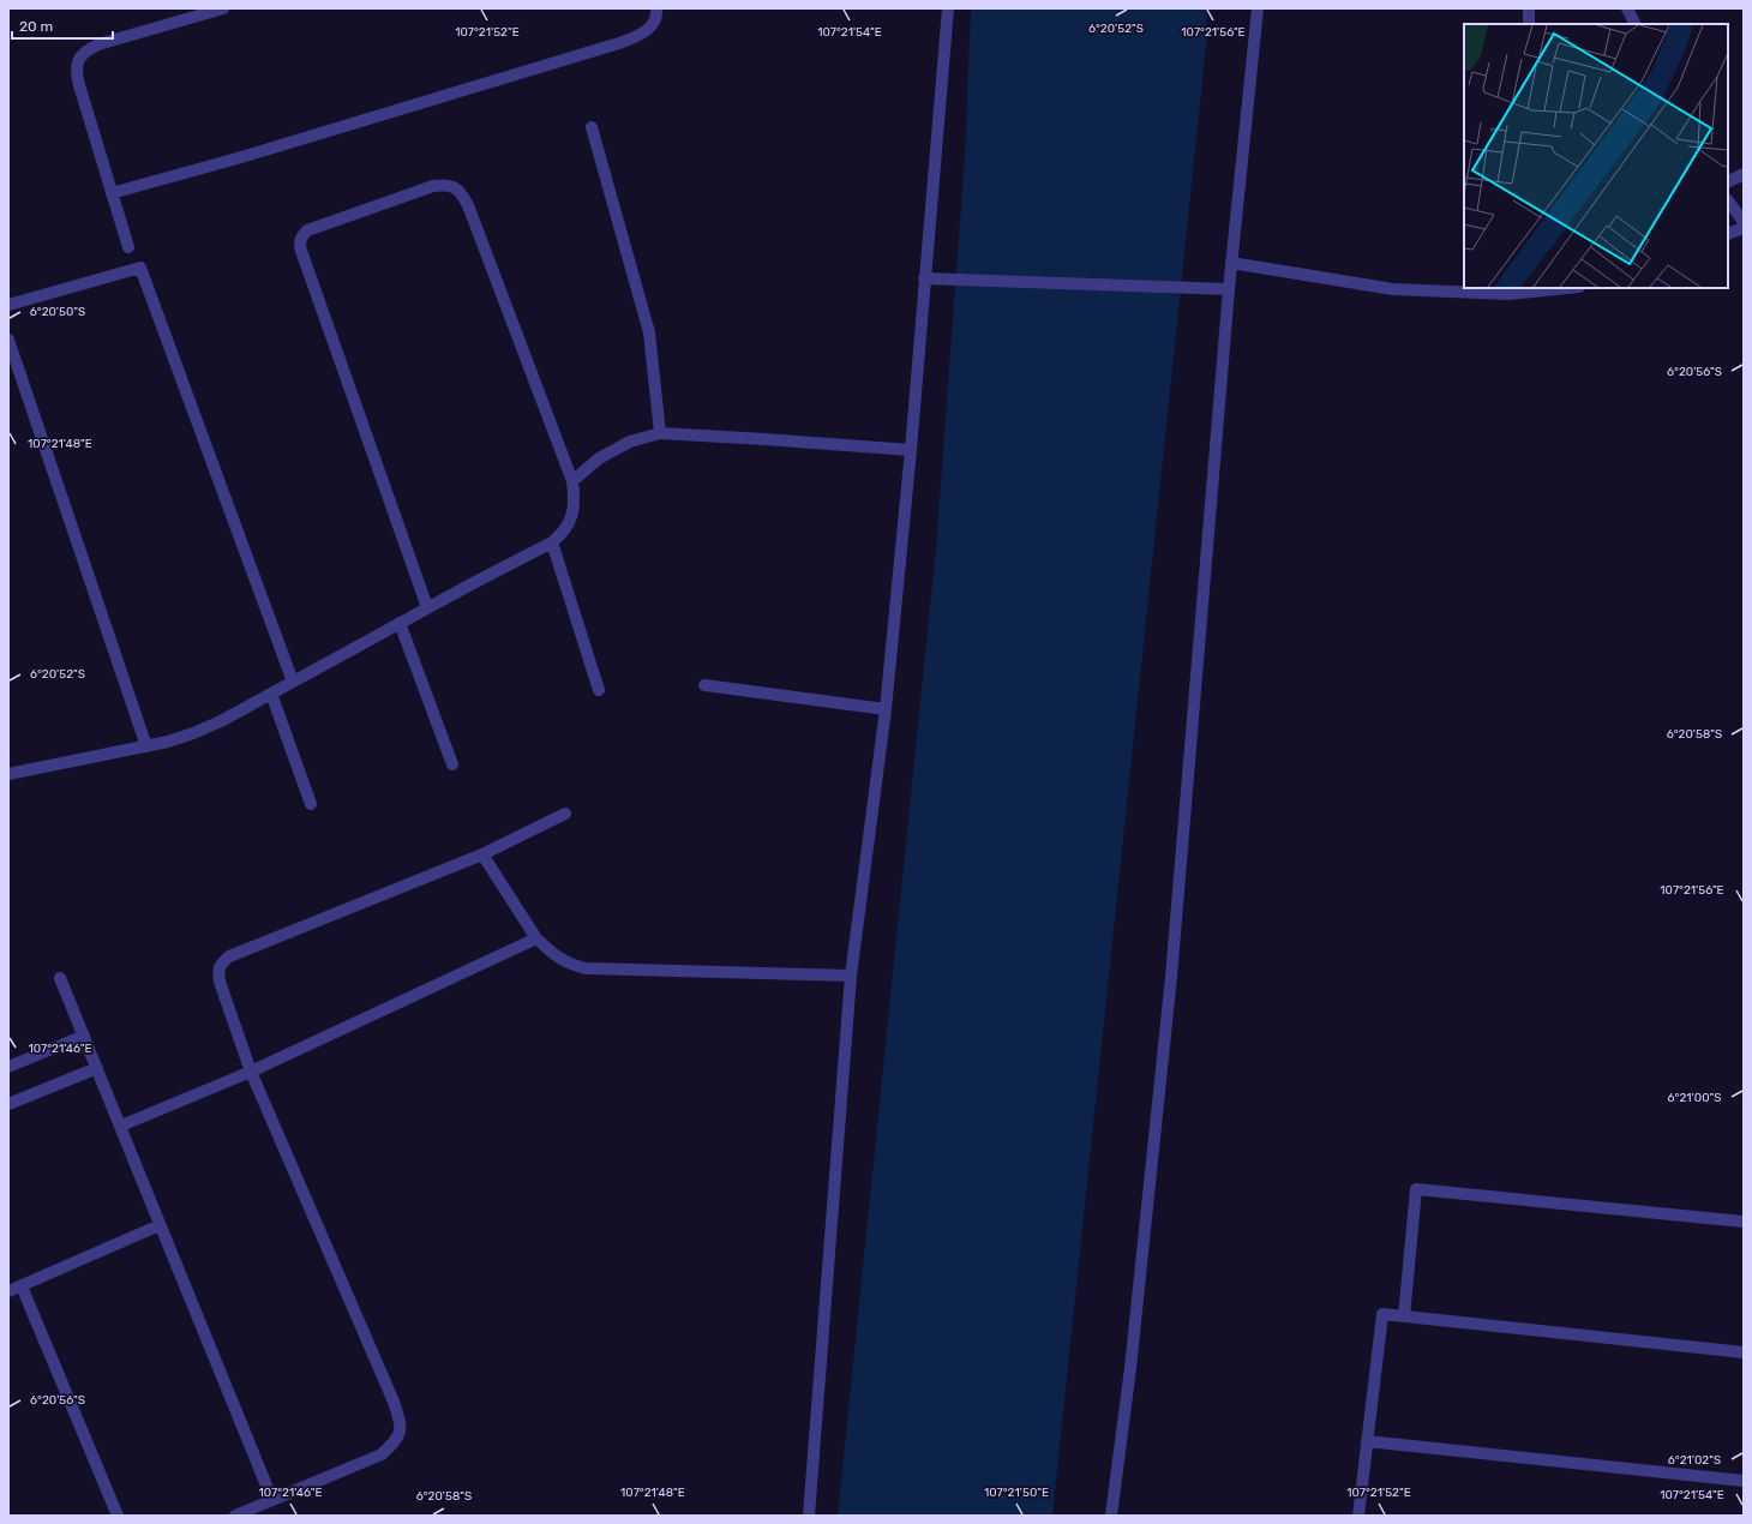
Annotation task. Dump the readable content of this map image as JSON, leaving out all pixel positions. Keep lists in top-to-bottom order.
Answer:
{
  "scale_bar": "20 m",
  "coordinates": [
    "6°20'52\"S",
    "107°21'52\"E",
    "107°21'54\"E",
    "107°21'56\"E",
    "6°20'50\"S",
    "6°20'56\"S",
    "107°21'48\"E",
    "6°20'58\"S",
    "107°21'46\"E",
    "6°21'00\"S",
    "6°21'02\"S",
    "107°21'50\"E"
  ]
}
